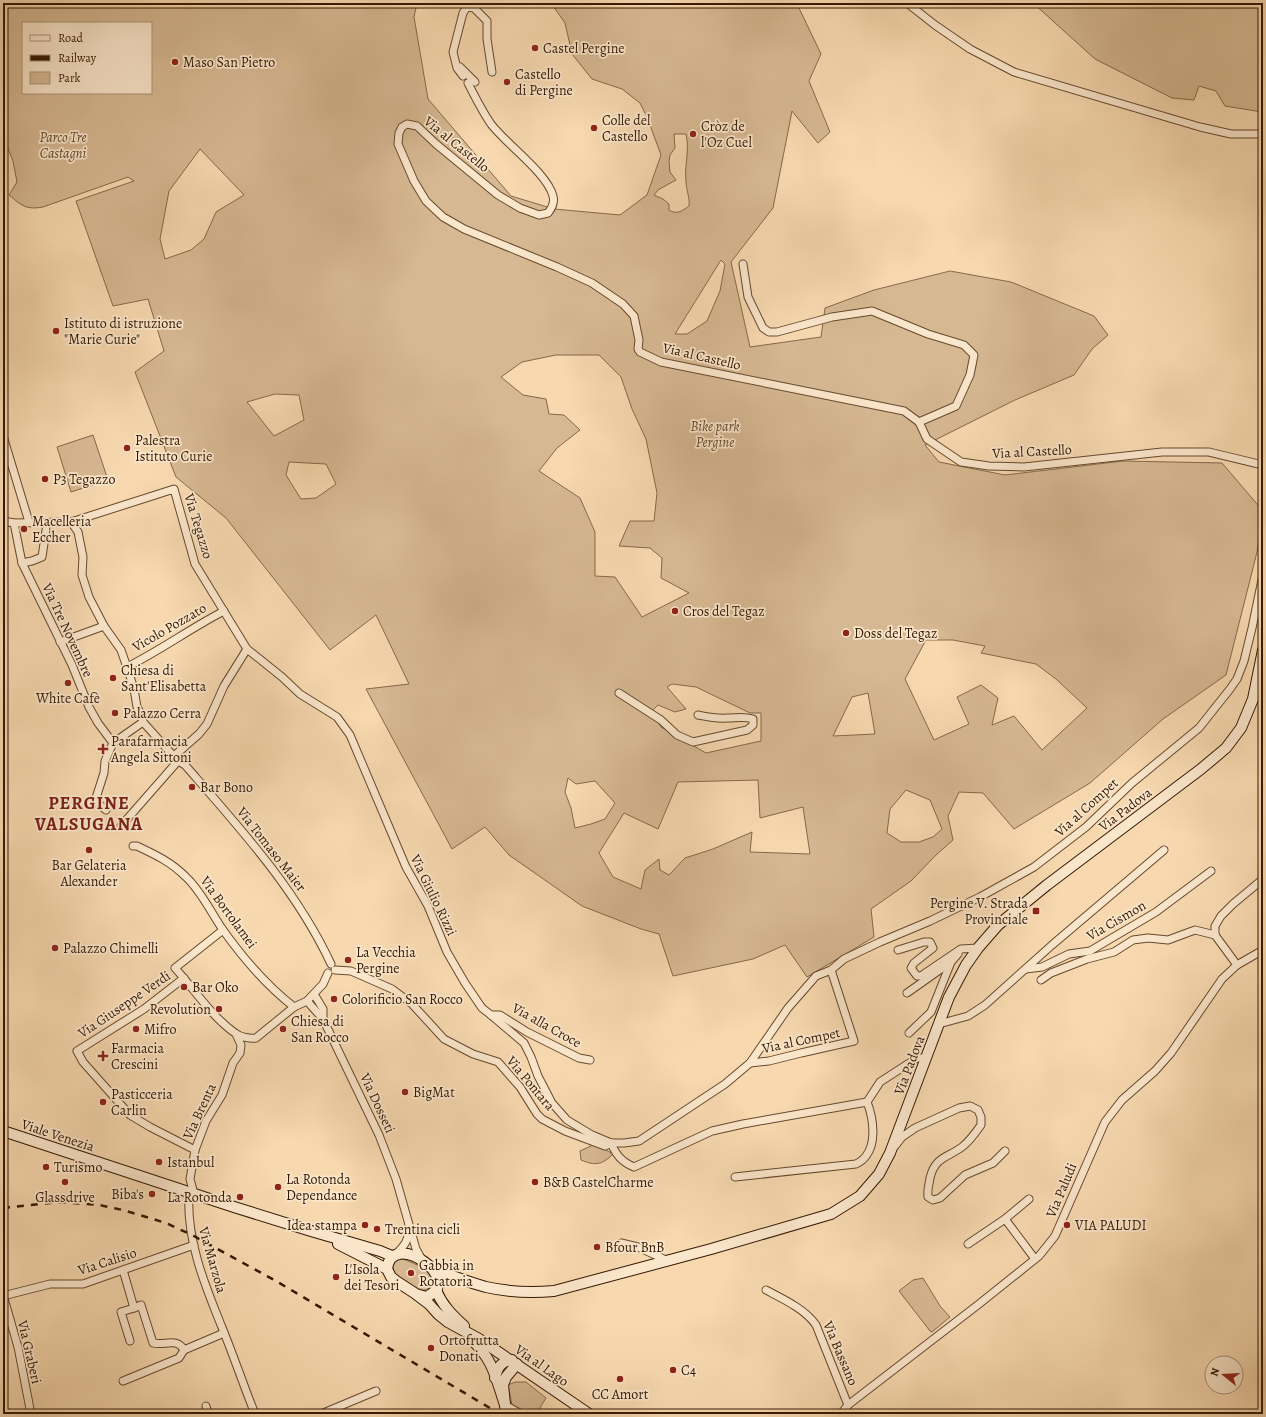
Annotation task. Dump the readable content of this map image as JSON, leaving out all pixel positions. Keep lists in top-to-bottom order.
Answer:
{
  "streets": {
    "main road": ["Via Padova", "Viale Venezia", "Via al Lago"],
    "street": [
      "Via al Castello",
      "Via Tegazzo",
      "Vicolo Pozzato",
      "Via Tre Novembre",
      "Via al Compet",
      "Via Tomaso Maier",
      "Via Giulio Rizzi",
      "Via Bortolamei",
      "Via Cismon",
      "Via Giuseppe Verdi",
      "Via alla Croce",
      "Via Pontara",
      "Via Dosseti",
      "Via Brenta",
      "Via Paludi",
      "Via Marzola",
      "Via Calisio",
      "Via Graberi",
      "Via Bassano"
    ]
  },
  "crossings": [
    ["Via Tegazzo", "Vicolo Pozzato"],
    ["Via Tegazzo", "Via Tre Novembre"],
    ["Via Tegazzo", "Via Giulio Rizzi"],
    ["Via al Compet", "Via Giulio Rizzi"],
    ["Via al Compet", "Via Pontara"],
    ["Via Padova", "Via Cismon"],
    ["Via Padova", "Via Dosseti"],
    ["Via Padova", "Viale Venezia"],
    ["Via Tomaso Maier", "Via Pontara"],
    ["Via Giulio Rizzi", "Via alla Croce"],
    ["Via Giulio Rizzi", "Via Pontara"],
    ["Via Giuseppe Verdi", "Via Brenta"],
    ["Via Dosseti", "Viale Venezia"],
    ["Via Brenta", "Viale Venezia"],
    ["Via Brenta", "Via Marzola"],
    ["Viale Venezia", "Via Marzola"],
    ["Viale Venezia", "Via al Lago"],
    ["Via Paludi", "Via Bassano"],
    ["Via Marzola", "Via Calisio"],
    ["Via Calisio", "Via Graberi"]
  ],
  "districts": ["PERGINE VALSUGANA"],
  "parks": ["Parco Tre Castagni", "Bike park Pergine"],
  "places": {
    "other": [
      "Castel Pergine",
      "Maso San Pietro",
      "Castello di Pergine",
      "Colle del Castello",
      "Cròz de l'Oz Cuel",
      "Istituto di istruzione \"Marie Curie\"",
      "Palestra Istituto Curie",
      "P3 Tegazzo",
      "Macelleria Eccher",
      "Cros del Tegaz",
      "Doss del Tegaz",
      "Chiesa di Sant'Elisabetta",
      "White Cafè",
      "Palazzo Cerra",
      "Bar Bono",
      "Bar Gelateria Alexander",
      "Palazzo Chimelli",
      "La Vecchia Pergine",
      "Bar Oko",
      "Colorificio San Rocco",
      "Revolution",
      "Mifro",
      "Chiesa di San Rocco",
      "BigMat",
      "Pasticceria Carlin",
      "Istanbul",
      "Turismo",
      "Glassdrive",
      "B&B CastelCharme",
      "La Rotonda Dependance",
      "Biba's",
      "La Rotonda",
      "Idea stampa",
      "VIA PALUDI",
      "Trentina cicli",
      "Bfour BnB",
      "Gabbia in Rotatoria",
      "L'Isola dei Tesori",
      "Ortofrutta Donati",
      "C4",
      "CC Amort"
    ],
    "health": ["Parafarmacia Angela Sittoni", "Farmacia Crescini"],
    "transit": ["Pergine V. Strada Provinciale"]
  },
  "legend": ["Road", "Railway", "Park"],
  "north": "left"
}
